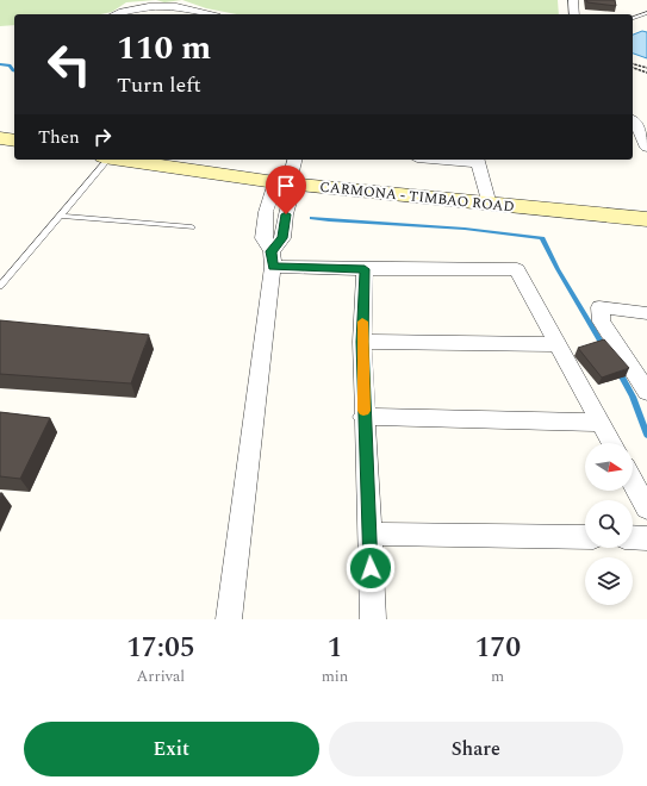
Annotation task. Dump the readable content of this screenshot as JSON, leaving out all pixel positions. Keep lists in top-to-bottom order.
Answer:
{
  "streets": {
    "main road": ["CARMONA - TIMBAO ROAD"]
  },
  "north": "right",
  "page": {
    "turn": ["110 m", "Turn left"],
    "then": "Then",
    "eta": [
      "17:05",
      "Arrival",
      "1",
      "min",
      "170",
      "m"
    ],
    "buttons": ["Exit", "Share"]
  }
}
